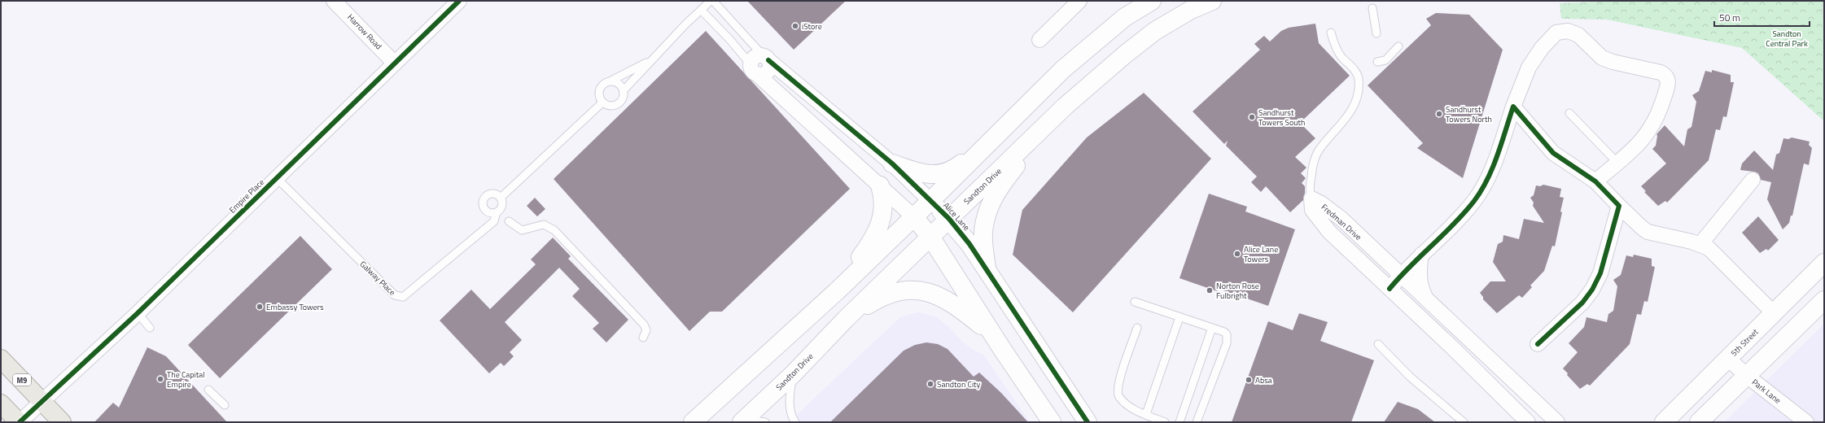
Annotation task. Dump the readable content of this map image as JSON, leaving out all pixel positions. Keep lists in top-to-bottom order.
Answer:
{
  "streets": {
    "main road": [
      "Sandton Drive",
      "Alice Lane",
      "5th Street",
      "M9"
    ],
    "street": [
      "Harrow Road",
      "Empire Place",
      "Fredman Drive",
      "Park Lane"
    ],
    "lane": ["Galway Place"]
  },
  "crossings": [
    ["Harrow Road", "Empire Place"],
    ["Sandton Drive", "Alice Lane"],
    ["Empire Place", "Galway Place"],
    ["Empire Place", "M9"],
    ["5th Street", "Park Lane"]
  ],
  "parks": ["Sandton Central Park"],
  "places": [
    "iStore",
    "Sandhurst Towers North",
    "Sandhurst Towers South",
    "Alice Lane Towers",
    "Norton Rose Fulbright",
    "Embassy Towers",
    "The Capital Empire",
    "Absa",
    "Sandton City"
  ],
  "scale_bar": "50 m"
}
